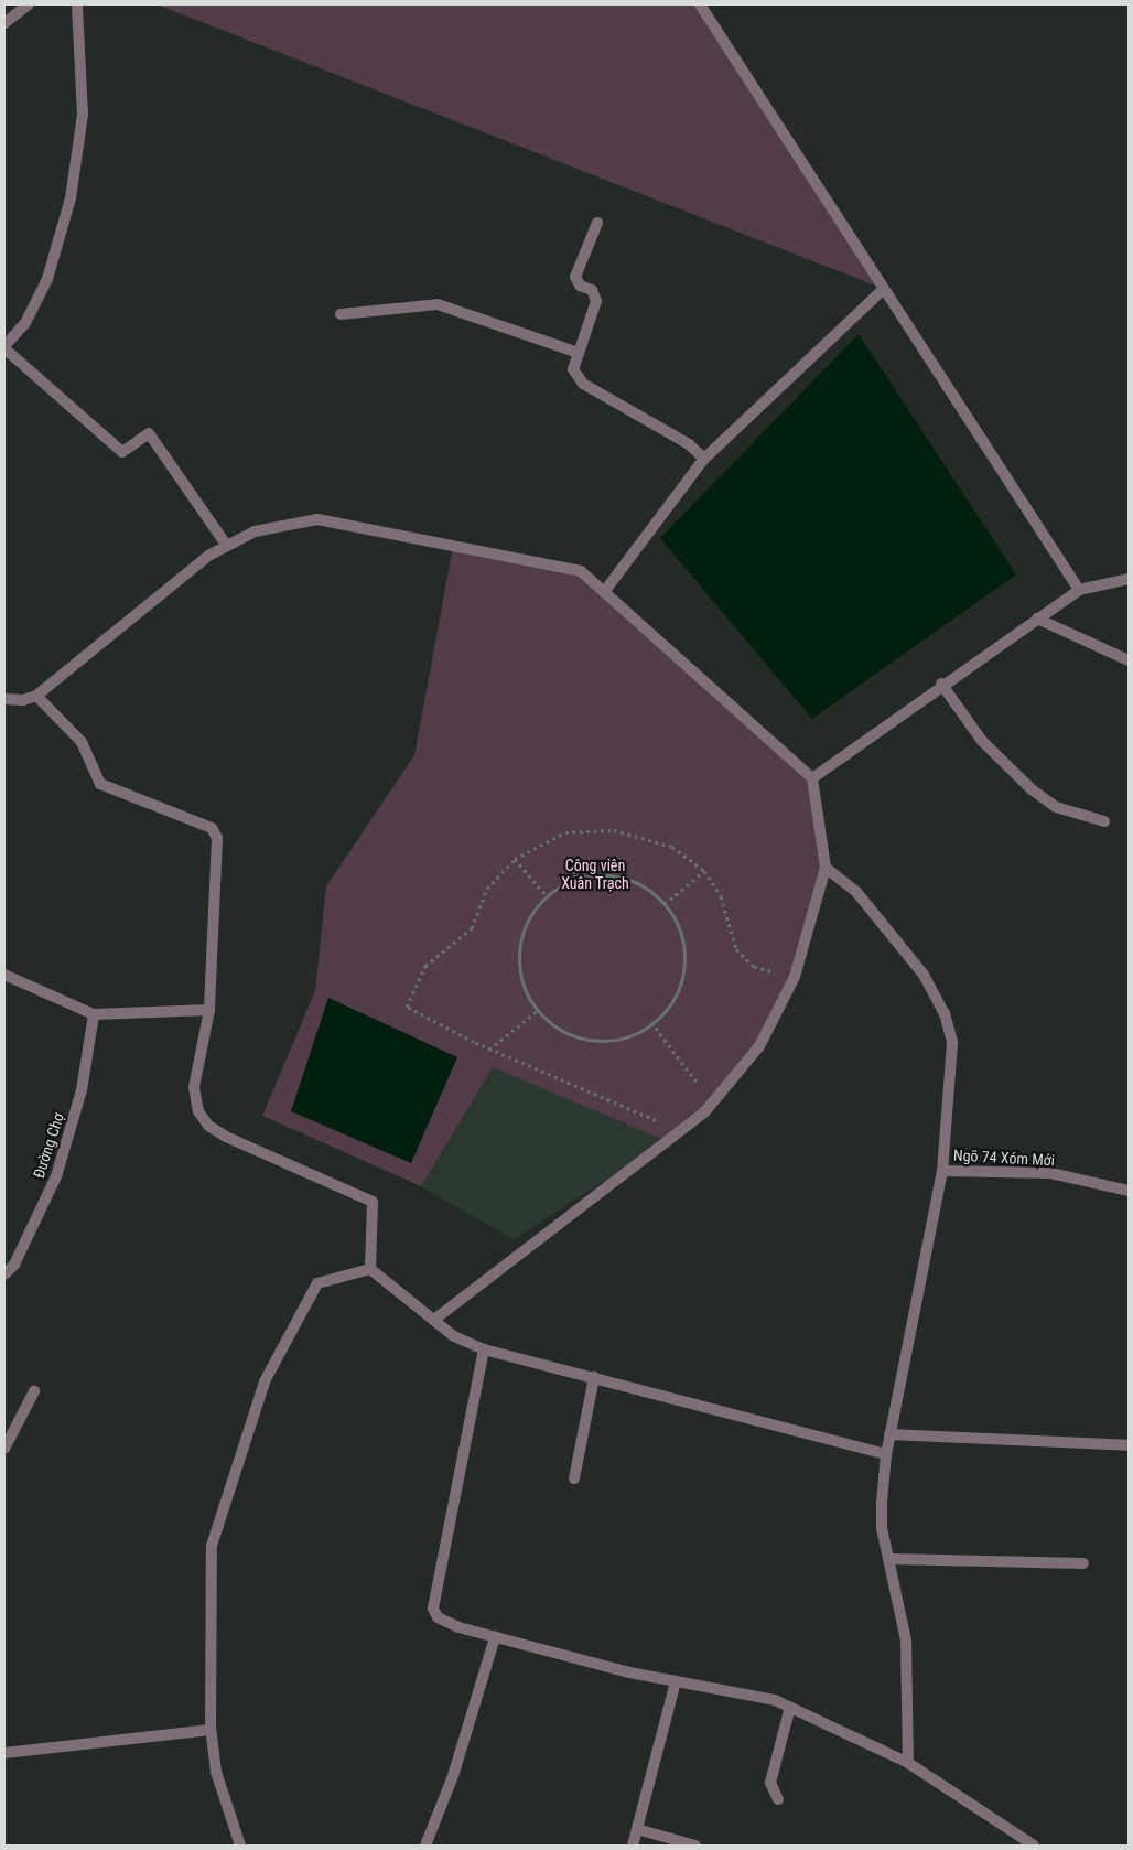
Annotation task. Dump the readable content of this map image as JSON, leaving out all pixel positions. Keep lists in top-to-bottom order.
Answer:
{
  "streets": {
    "street": ["Đường Chợ", "Ngõ 74 Xóm Mới"]
  },
  "parks": ["Công viên Xuân Trạch"]
}
